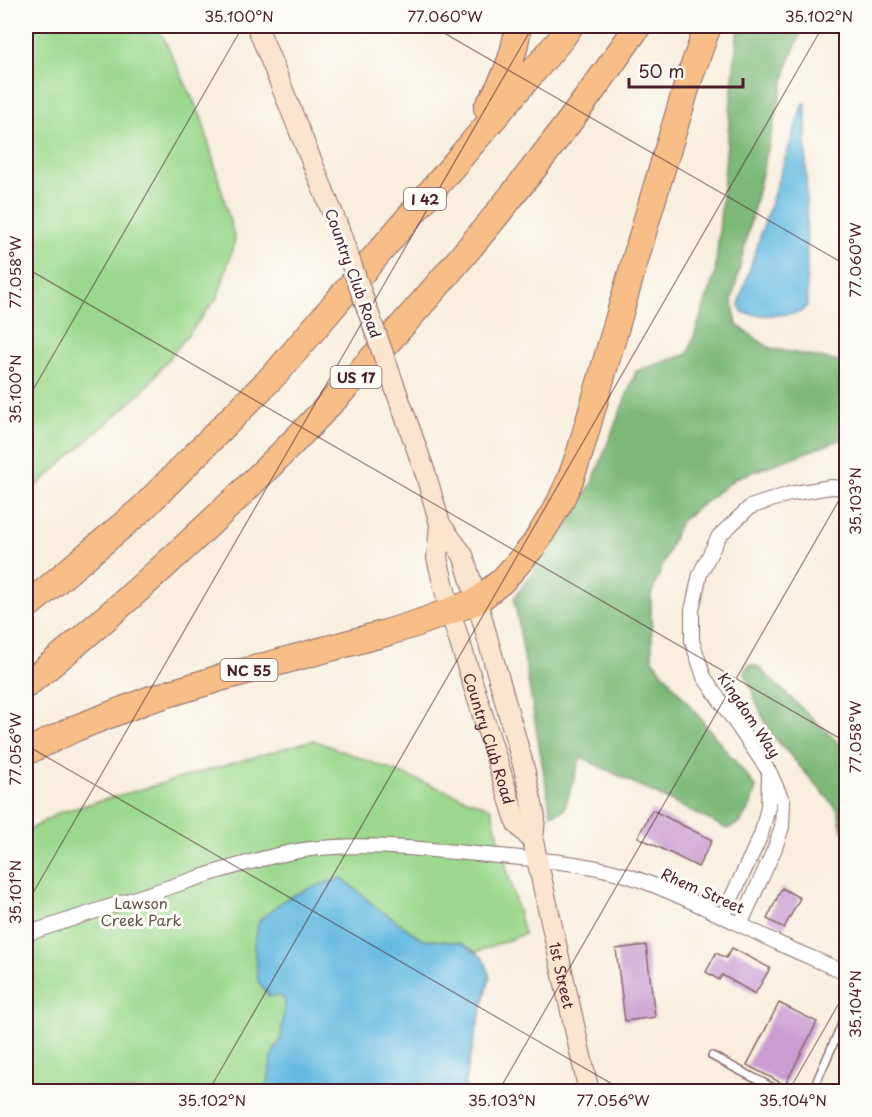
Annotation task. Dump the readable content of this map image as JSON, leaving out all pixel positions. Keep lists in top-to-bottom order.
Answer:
{
  "streets": {
    "highway": ["I 42", "US 17", "NC 55"],
    "main road": ["Country Club Road", "1st Street"],
    "street": ["Kingdom Way", "Rhem Street"]
  },
  "crossings": [
    ["Country Club Road", "NC 55"],
    ["Country Club Road", "Rhem Street"],
    ["Country Club Road", "1st Street"],
    ["Kingdom Way", "Rhem Street"],
    ["Rhem Street", "1st Street"]
  ],
  "parks": ["Lawson Creek Park"],
  "scale_bar": "50 m",
  "coordinates": [
    "35.100°N",
    "77.060°W",
    "35.102°N",
    "77.058°W",
    "35.103°N",
    "77.056°W",
    "35.101°N",
    "35.104°N"
  ]
}
